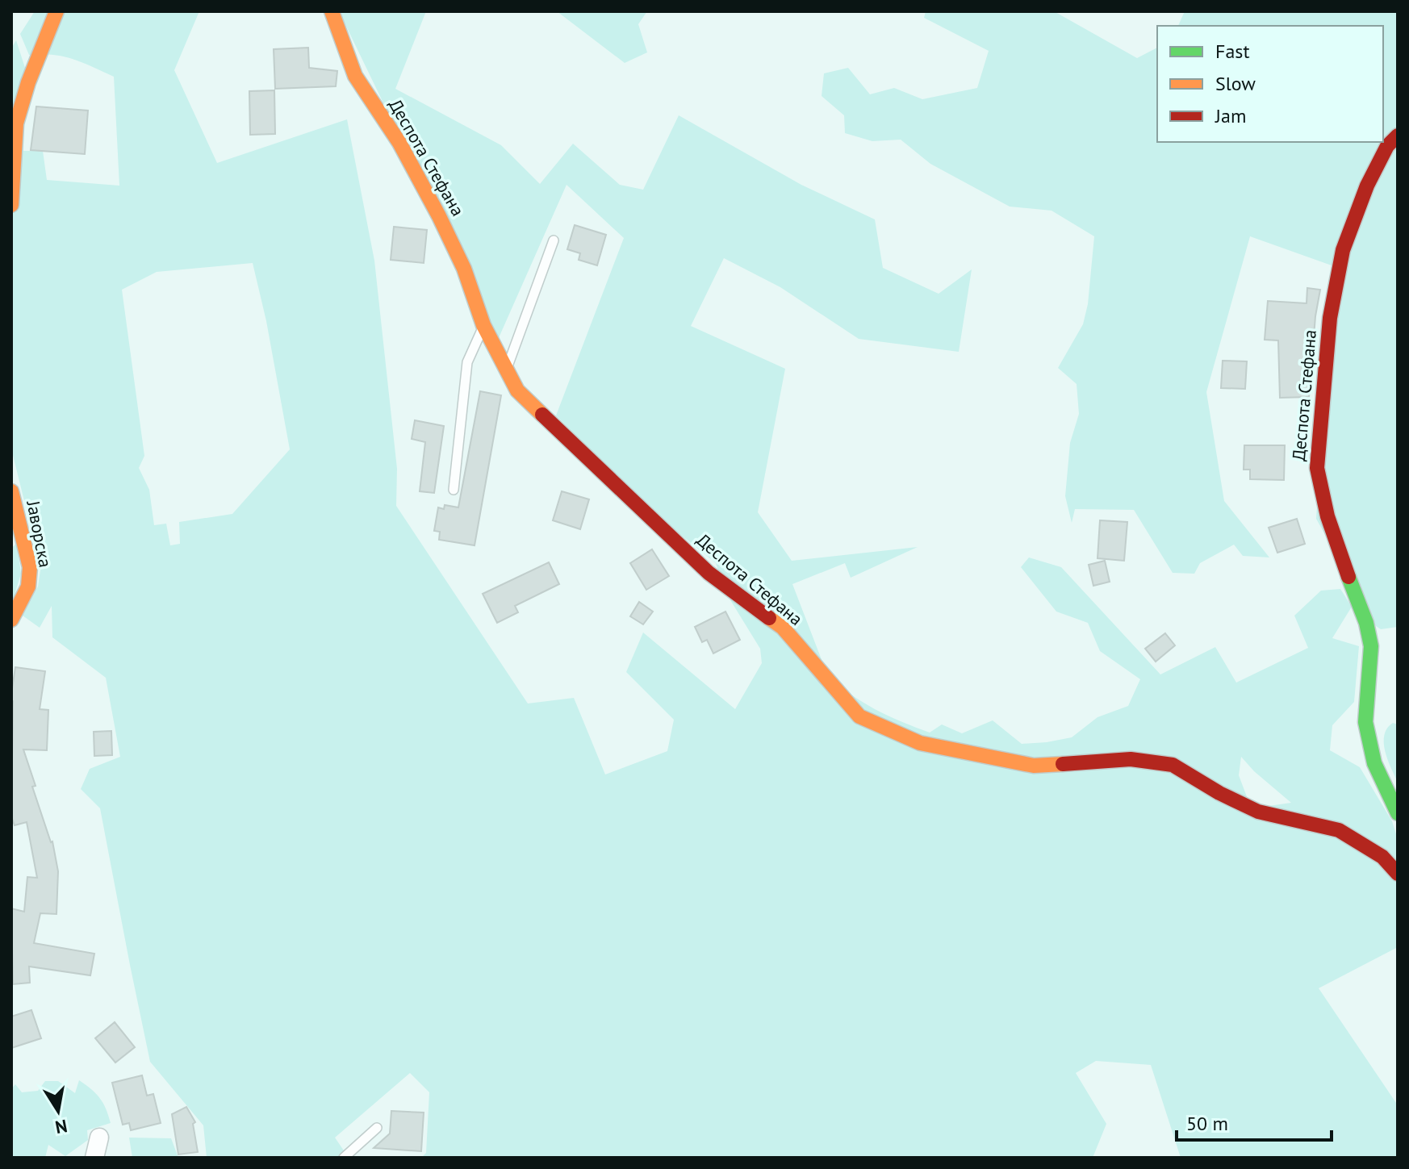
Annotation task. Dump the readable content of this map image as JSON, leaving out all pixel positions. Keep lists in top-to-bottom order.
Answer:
{
  "streets": {
    "street": ["Деспота Стефана", "Јаворска"]
  },
  "legend": ["Fast", "Slow", "Jam"],
  "scale_bar": "50 m",
  "north": "bottom"
}
